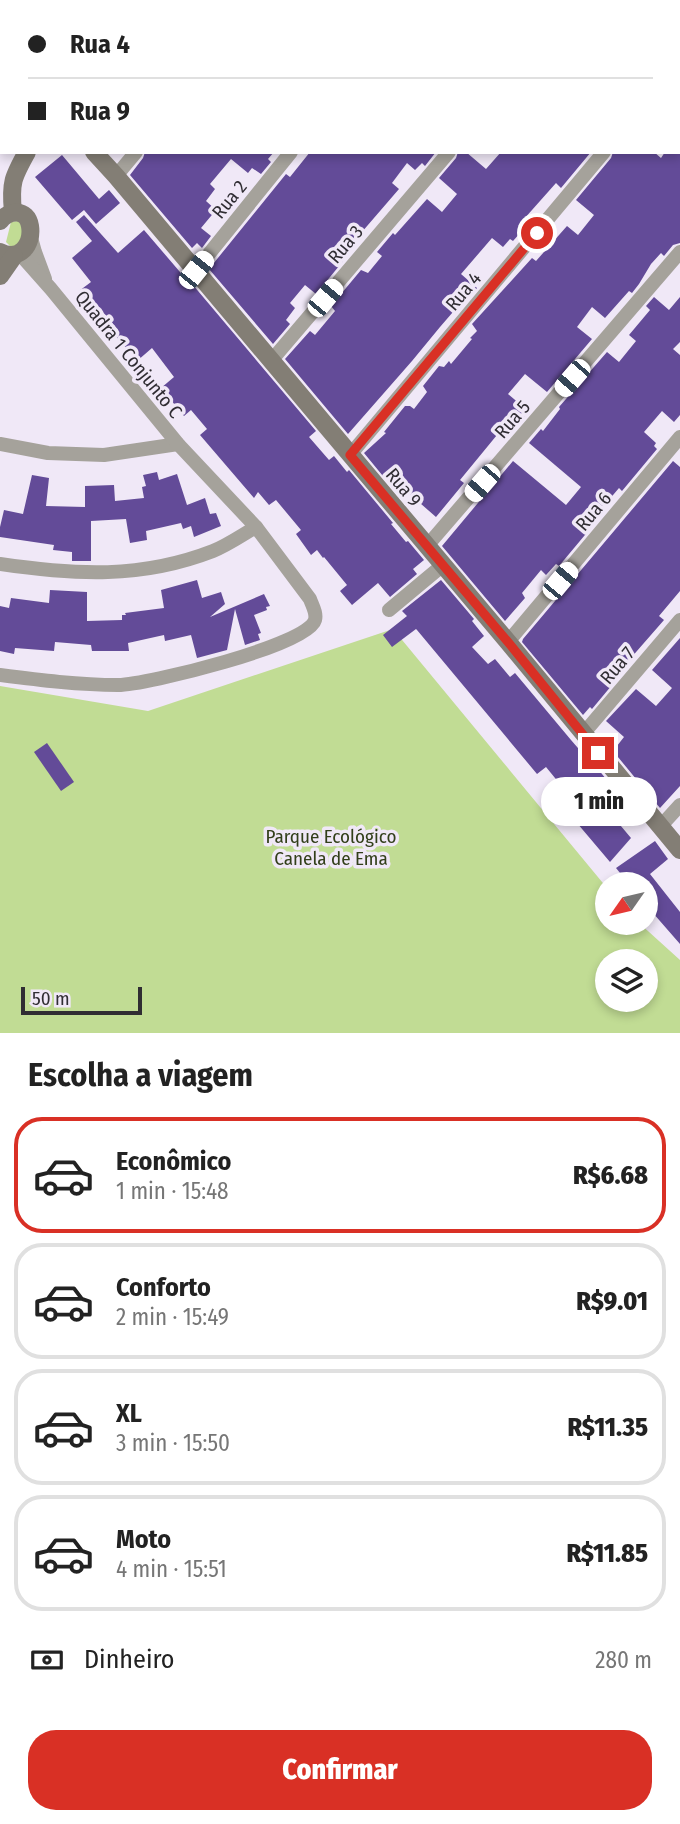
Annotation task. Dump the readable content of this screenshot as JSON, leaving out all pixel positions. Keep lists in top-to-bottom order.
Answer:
{
  "streets": {
    "street": [
      "Rua 2",
      "Rua 3",
      "Rua 4",
      "Quadra 1 Conjunto C",
      "Rua 5",
      "Rua 9",
      "Rua 6",
      "Rua 7"
    ]
  },
  "crossings": [
    ["Rua 2", "Rua 9"],
    ["Rua 3", "Rua 9"],
    ["Rua 4", "Rua 9"],
    ["Rua 5", "Rua 9"],
    ["Rua 9", "Rua 6"],
    ["Rua 9", "Rua 7"]
  ],
  "parks": ["Parque Ecológico Canela de Ema"],
  "scale_bar": "50 m",
  "north": "bottom left",
  "page": {
    "banner": ["Rua 4", "Rua 9"],
    "bubble": "1 min",
    "scale": "50 m",
    "heading": "Escolha a viagem",
    "list": [
      {
        "name": "Econômico",
        "note": "1 min · 15:48",
        "value": "R$6.68"
      },
      {
        "name": "Conforto",
        "note": "2 min · 15:49",
        "value": "R$9.01"
      },
      {
        "name": "XL",
        "note": "3 min · 15:50",
        "value": "R$11.35"
      },
      {
        "name": "Moto",
        "note": "4 min · 15:51",
        "value": "R$11.85"
      }
    ],
    "pay": ["Dinheiro", "280 m"],
    "buttons": "Confirmar"
  }
}
